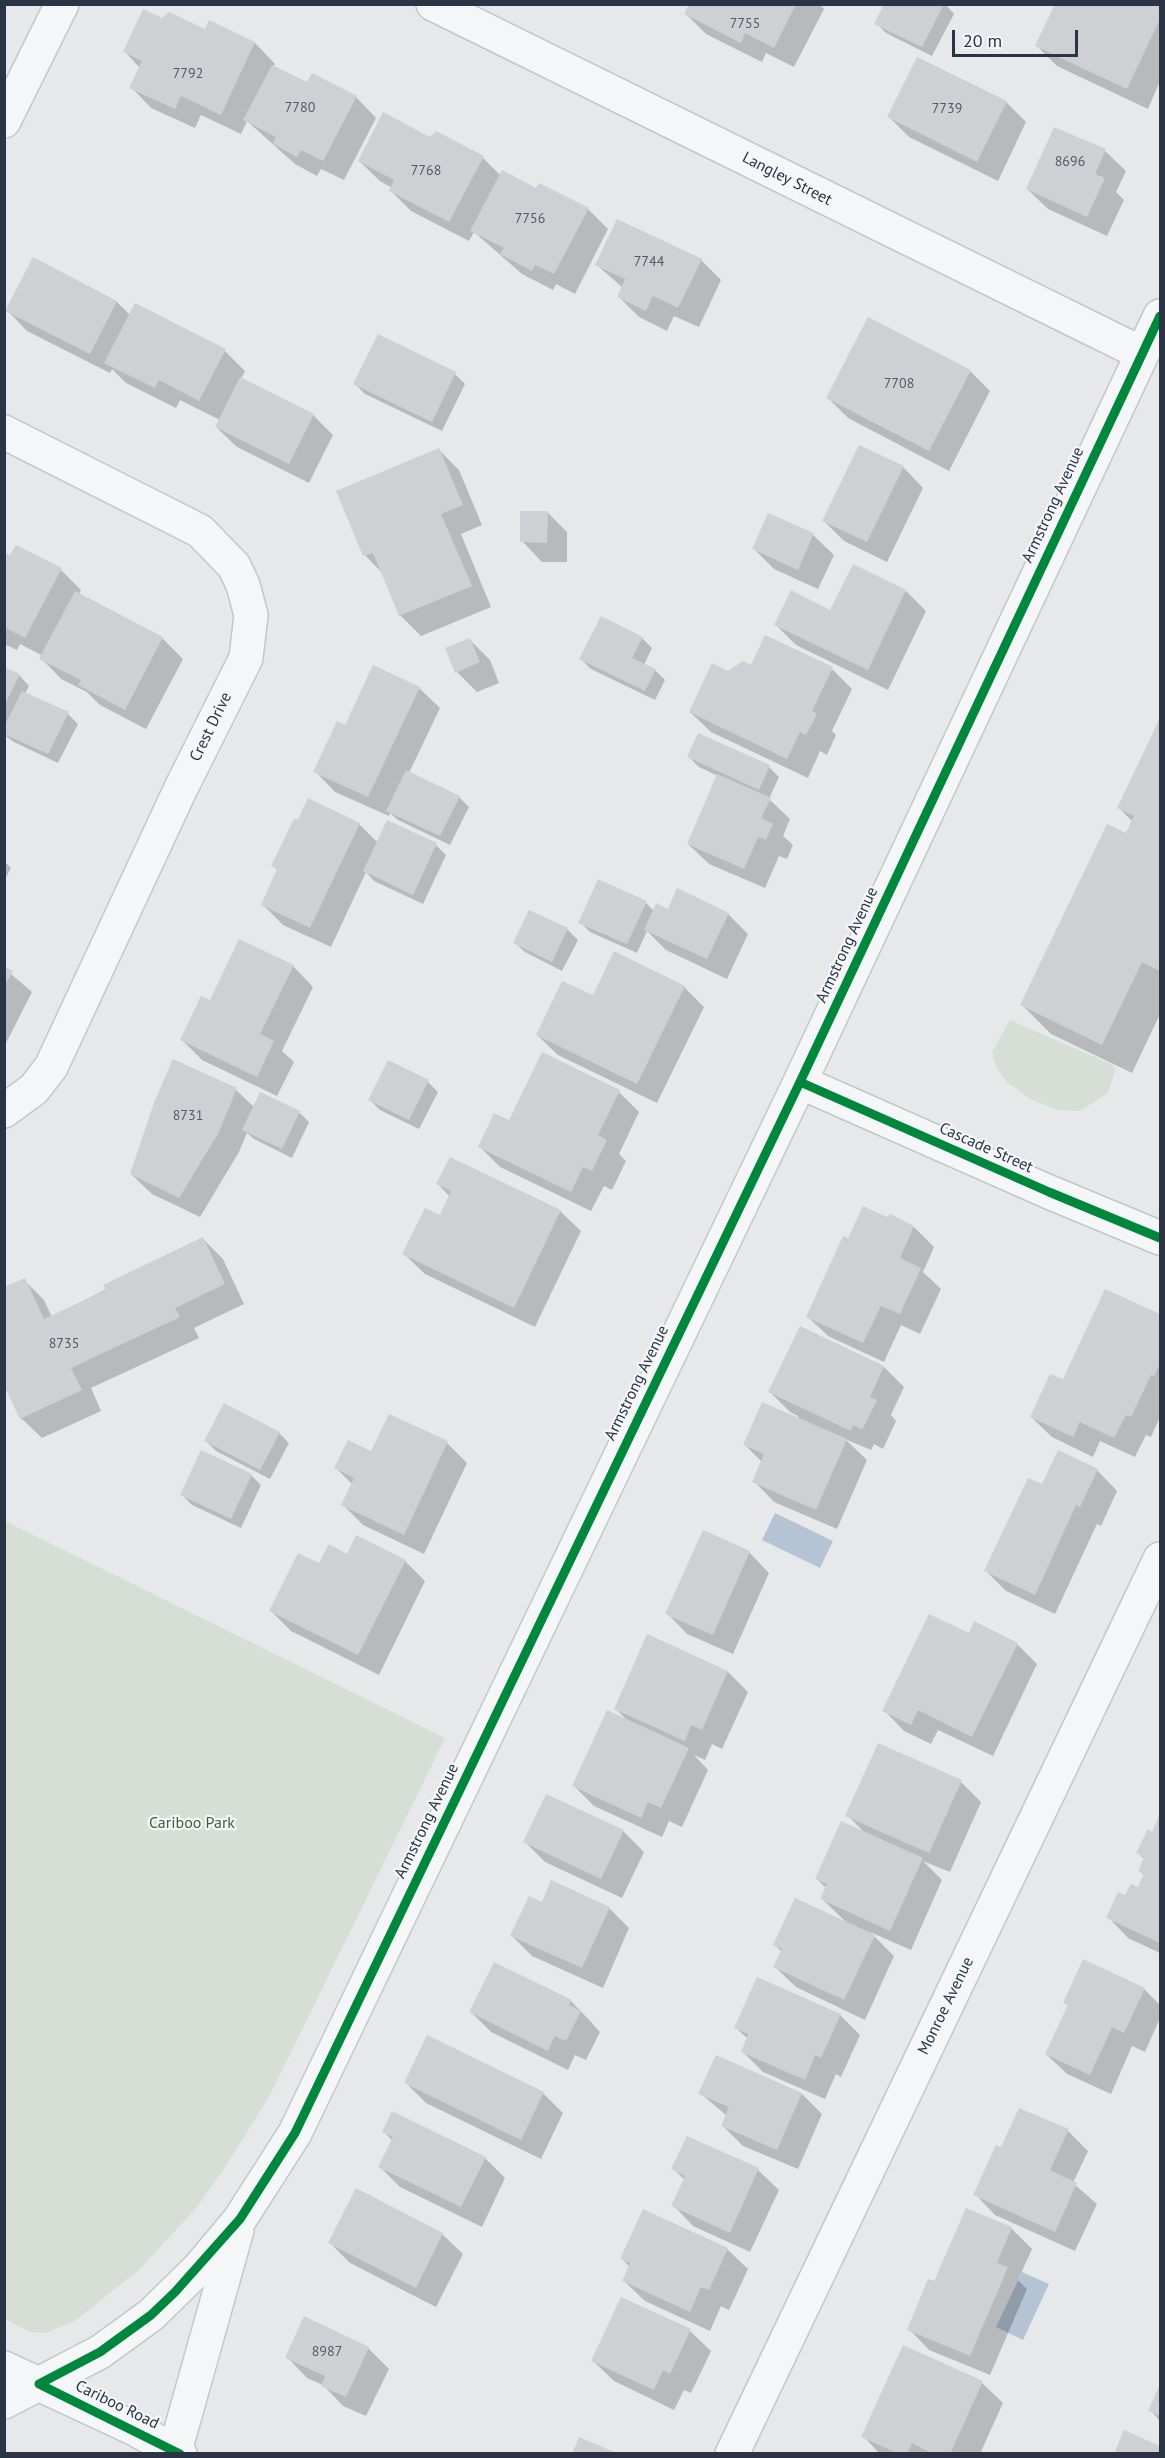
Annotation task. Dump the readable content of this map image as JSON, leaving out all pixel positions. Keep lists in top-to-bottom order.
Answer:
{
  "streets": {
    "street": [
      "Langley Street",
      "Armstrong Avenue",
      "Crest Drive",
      "Cascade Street",
      "Monroe Avenue",
      "Cariboo Road"
    ]
  },
  "crossings": [
    ["Langley Street", "Armstrong Avenue"],
    ["Armstrong Avenue", "Cascade Street"],
    ["Armstrong Avenue", "Cariboo Road"]
  ],
  "parks": ["Cariboo Park"],
  "house_numbers": [
    "7755",
    "7792",
    "7780",
    "7739",
    "8696",
    "7768",
    "7756",
    "7744",
    "7708",
    "8731",
    "8735",
    "8987"
  ],
  "scale_bar": "20 m"
}
